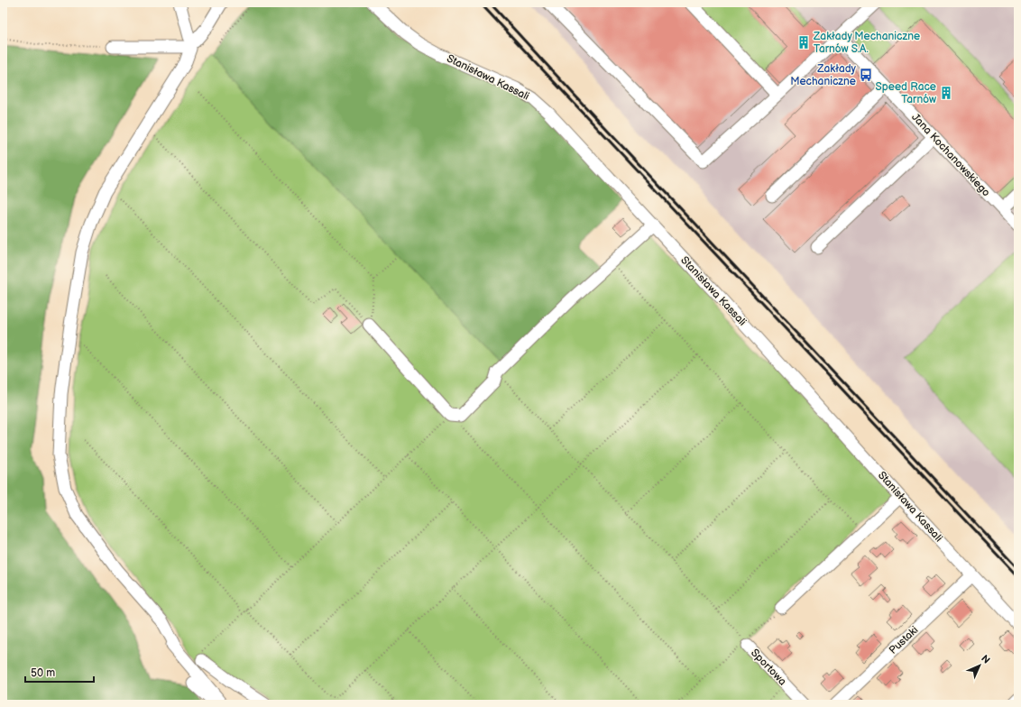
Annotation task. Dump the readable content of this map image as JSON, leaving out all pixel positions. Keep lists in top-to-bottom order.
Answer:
{
  "streets": {
    "street": [
      "Stanisława Kassali",
      "Jana Kochanowskiego",
      "Pustaki",
      "Sportowa"
    ]
  },
  "crossings": [
    ["Stanisława Kassali", "Pustaki"]
  ],
  "places": {
    "building": ["Zakłady Mechaniczne Tarnów S.A.", "Speed Race Tarnów"],
    "bus stop": ["Zakłady Mechaniczne"]
  },
  "scale_bar": "50 m",
  "north": "top right"
}
